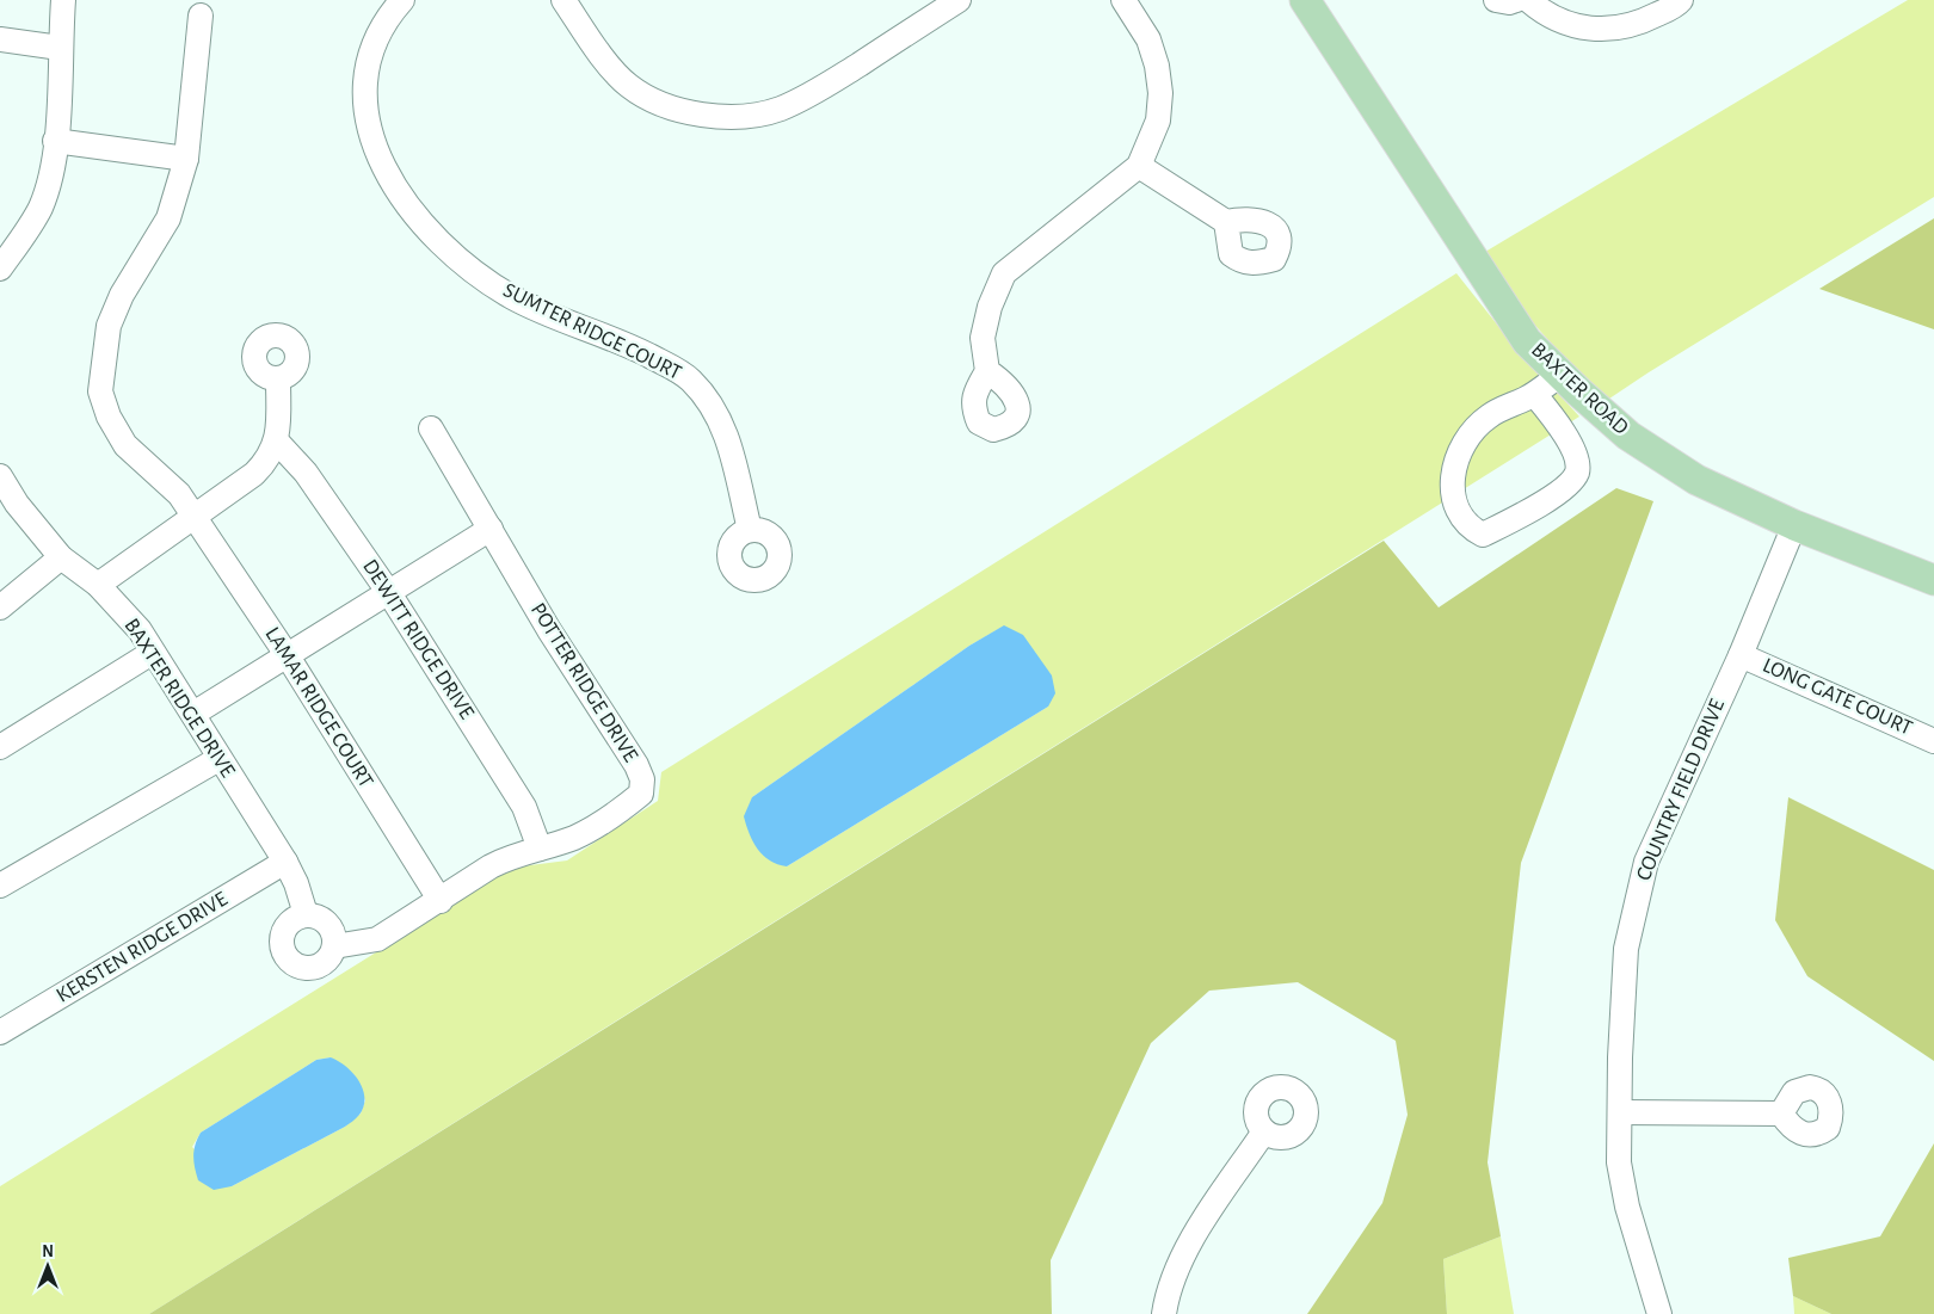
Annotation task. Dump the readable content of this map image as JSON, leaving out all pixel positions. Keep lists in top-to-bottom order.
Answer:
{
  "streets": {
    "main road": ["BAXTER ROAD"],
    "street": [
      "SUMTER RIDGE COURT",
      "DEWITT RIDGE DRIVE",
      "POTTER RIDGE DRIVE",
      "LONG GATE COURT",
      "BAXTER RIDGE DRIVE",
      "LAMAR RIDGE COURT",
      "COUNTRY FIELD DRIVE",
      "KERSTEN RIDGE DRIVE"
    ]
  },
  "crossings": [
    ["BAXTER ROAD", "COUNTRY FIELD DRIVE"],
    ["DEWITT RIDGE DRIVE", "POTTER RIDGE DRIVE"],
    ["POTTER RIDGE DRIVE", "BAXTER RIDGE DRIVE"],
    ["POTTER RIDGE DRIVE", "LAMAR RIDGE COURT"],
    ["LONG GATE COURT", "COUNTRY FIELD DRIVE"],
    ["BAXTER RIDGE DRIVE", "KERSTEN RIDGE DRIVE"]
  ],
  "north": "top"
}
